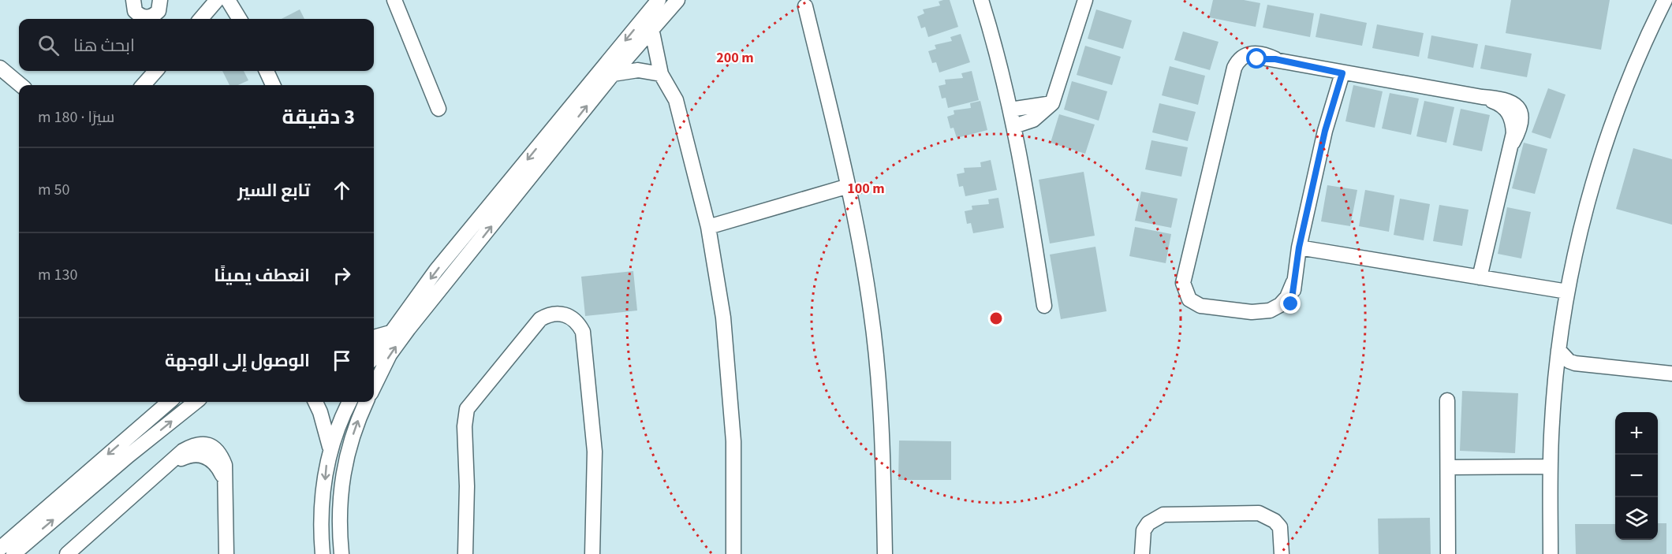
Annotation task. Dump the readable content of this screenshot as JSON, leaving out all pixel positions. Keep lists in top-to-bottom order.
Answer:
{
  "page": {
    "search": "ابحث هنا",
    "heading": ["3 دقيقة", "سيرًا · 180 m"],
    "list": [
      ["تابع السير", "50 m"],
      ["انعطف يمينًا", "130 m"],
      "الوصول إلى الوجهة"
    ],
    "map_buttons": ["+", "−"]
  },
  "rings": ["200 m", "100 m"]
}
